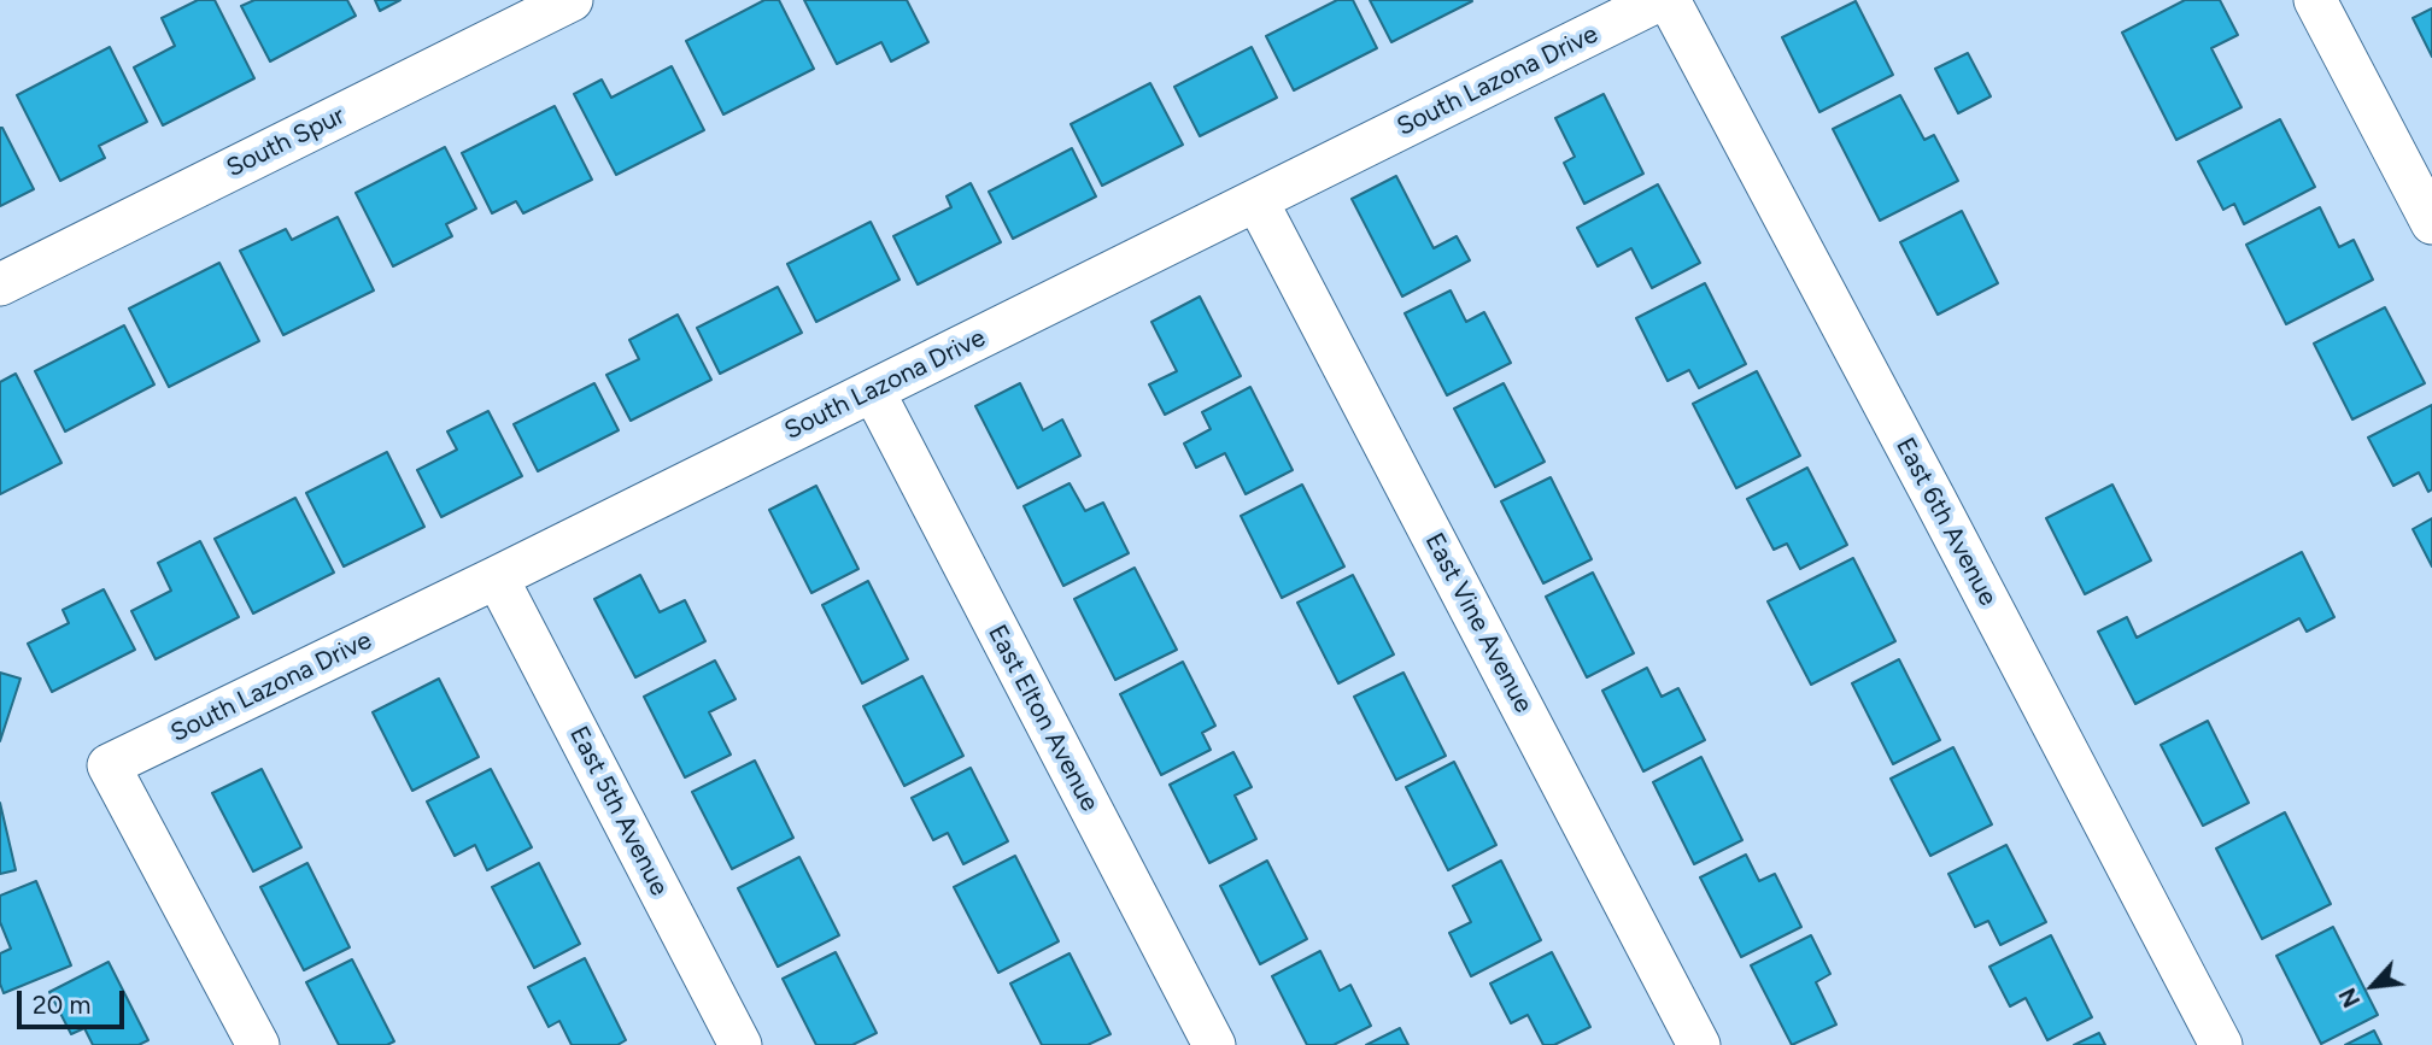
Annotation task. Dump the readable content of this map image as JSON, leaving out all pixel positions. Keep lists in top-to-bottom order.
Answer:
{
  "streets": {
    "street": [
      "South Lazona Drive",
      "South Spur",
      "East 6th Avenue",
      "East Vine Avenue",
      "East Elton Avenue",
      "East 5th Avenue"
    ]
  },
  "crossings": [
    ["South Lazona Drive", "East Vine Avenue"],
    ["South Lazona Drive", "East Elton Avenue"],
    ["South Lazona Drive", "East 5th Avenue"]
  ],
  "scale_bar": "20 m",
  "north": "bottom left"
}
